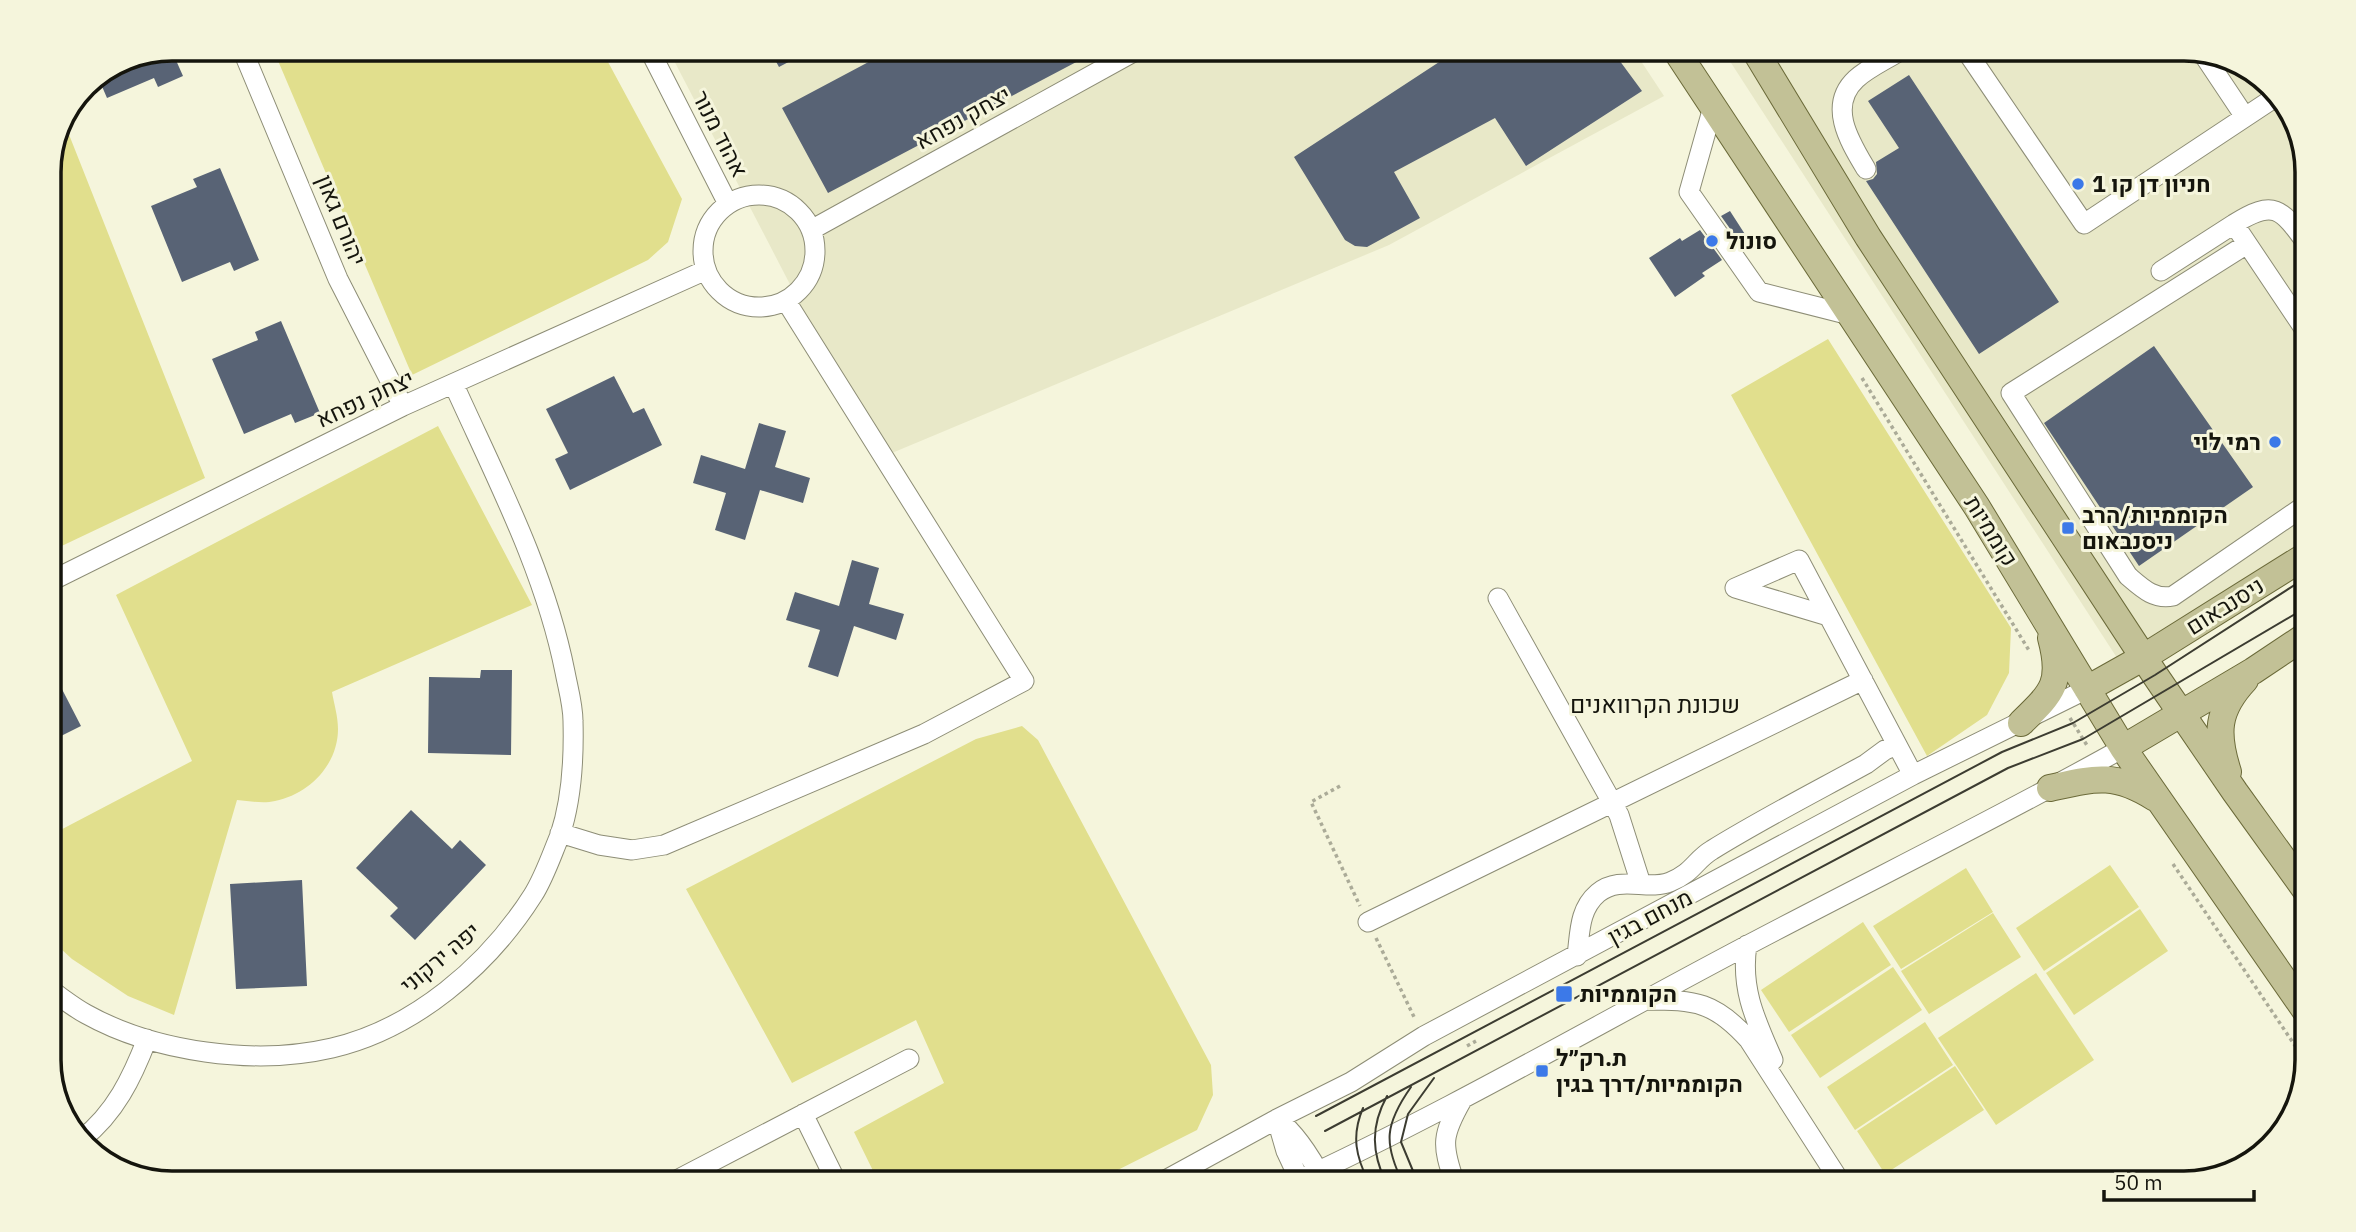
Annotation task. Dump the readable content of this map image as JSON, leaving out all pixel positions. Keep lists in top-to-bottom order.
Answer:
{
  "streets": {
    "main road": ["קוממיות", "ניסנבאום", "מנחם בגין"],
    "street": [
      "יצחק נפחא",
      "אהוד מנור",
      "יהורם גאון",
      "יפה ירקוני"
    ]
  },
  "crossings": [
    ["יצחק נפחא", "אהוד מנור"],
    ["יצחק נפחא", "יהורם גאון"],
    ["יצחק נפחא", "יפה ירקוני"],
    ["קוממיות", "מנחם בגין"],
    ["ניסנבאום", "מנחם בגין"]
  ],
  "districts": ["שכונת הקרוואנים"],
  "places": {
    "other": ["חניון דן קו 1", "סונול", "רמי לוי"],
    "transit": ["הקוממיות/הרב ניסנבאום", "הקוממיות", "ת.רק״ל הקוממיות/דרך בגין"]
  },
  "scale_bar": "50 m"
}
